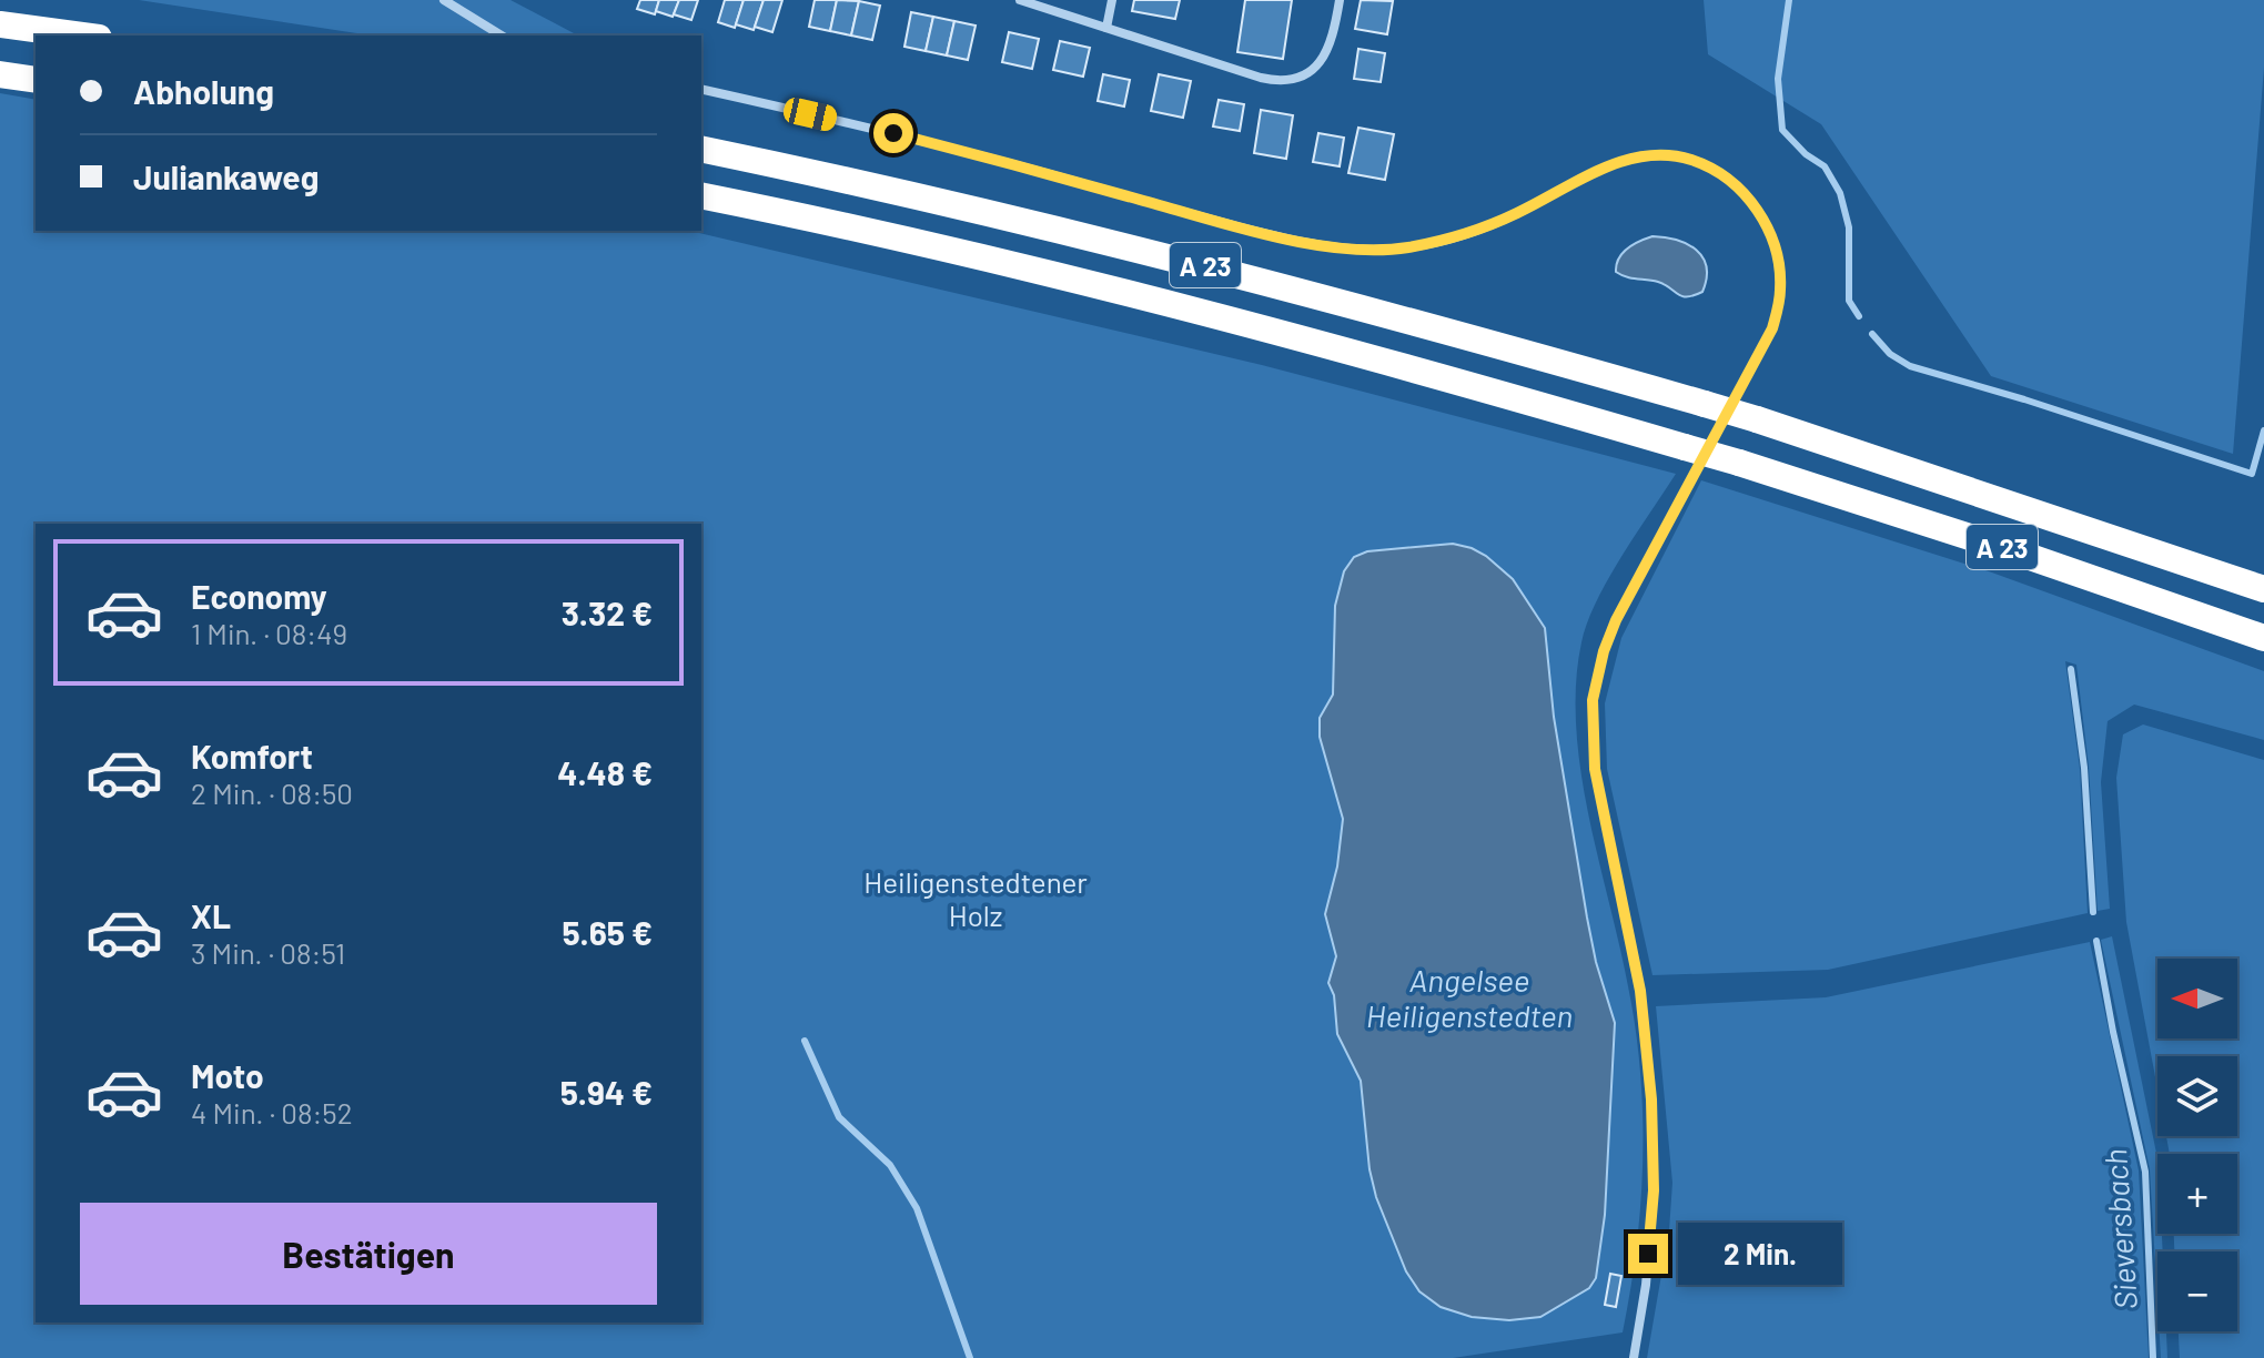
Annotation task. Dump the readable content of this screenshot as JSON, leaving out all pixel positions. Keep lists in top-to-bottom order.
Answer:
{
  "streets": {
    "highway": ["A 23"]
  },
  "water": ["Angelsee Heiligenstedten", "Sieversbach"],
  "parks": ["Heiligenstedtener Holz"],
  "north": "left",
  "page": {
    "banner": ["Abholung", "Juliankaweg"],
    "list": [
      {
        "name": "Economy",
        "note": "1 Min. · 08:49",
        "value": "3.32 €"
      },
      {
        "name": "Komfort",
        "note": "2 Min. · 08:50",
        "value": "4.48 €"
      },
      {
        "name": "XL",
        "note": "3 Min. · 08:51",
        "value": "5.65 €"
      },
      {
        "name": "Moto",
        "note": "4 Min. · 08:52",
        "value": "5.94 €"
      }
    ],
    "map_buttons": ["+", "−"],
    "buttons": "Bestätigen",
    "bubble": "2 Min."
  }
}
